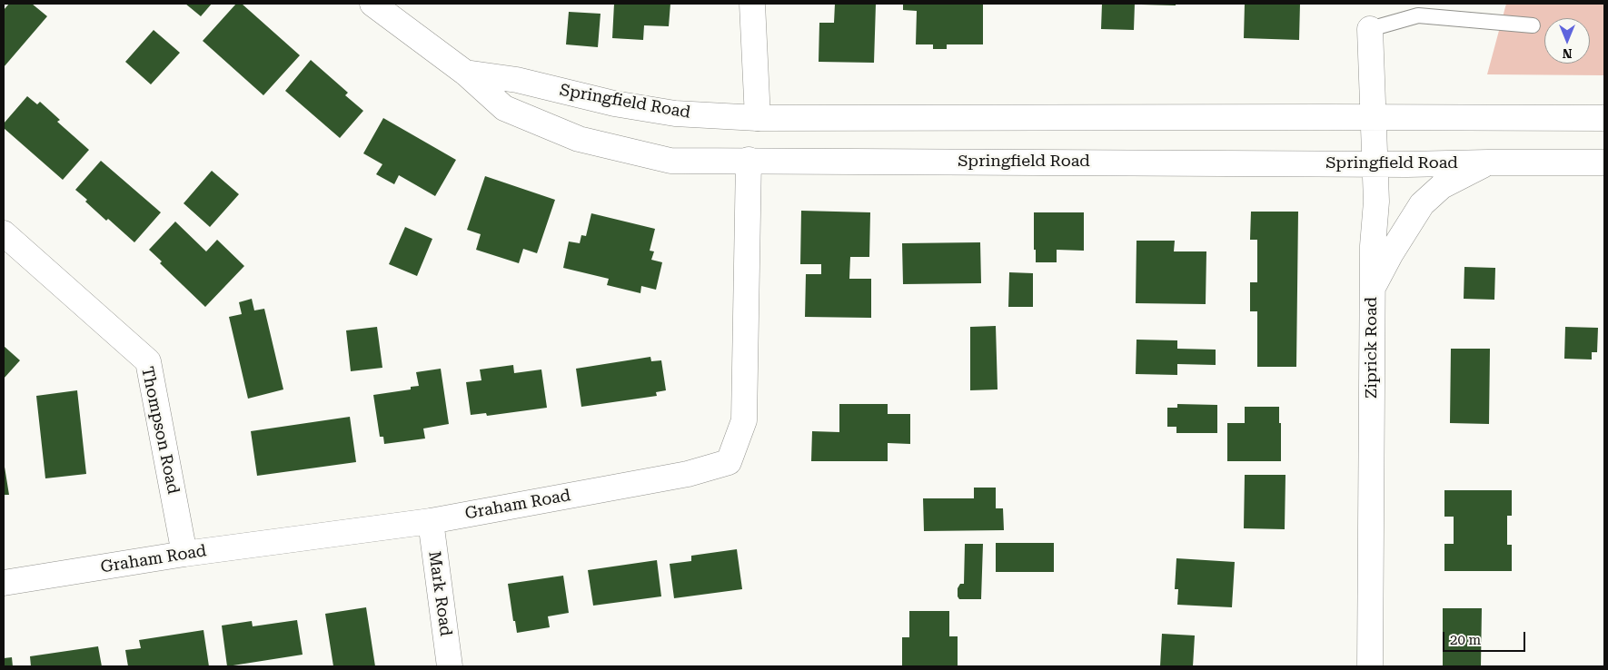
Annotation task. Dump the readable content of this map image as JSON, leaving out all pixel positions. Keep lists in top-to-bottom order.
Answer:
{
  "streets": {
    "main road": [
      "Springfield Road",
      "Ziprick Road",
      "Thompson Road",
      "Graham Road",
      "Mark Road"
    ]
  },
  "crossings": [
    ["Springfield Road", "Ziprick Road"],
    ["Springfield Road", "Graham Road"],
    ["Thompson Road", "Graham Road"],
    ["Graham Road", "Mark Road"]
  ],
  "scale_bar": "20 m",
  "north": "bottom"
}
